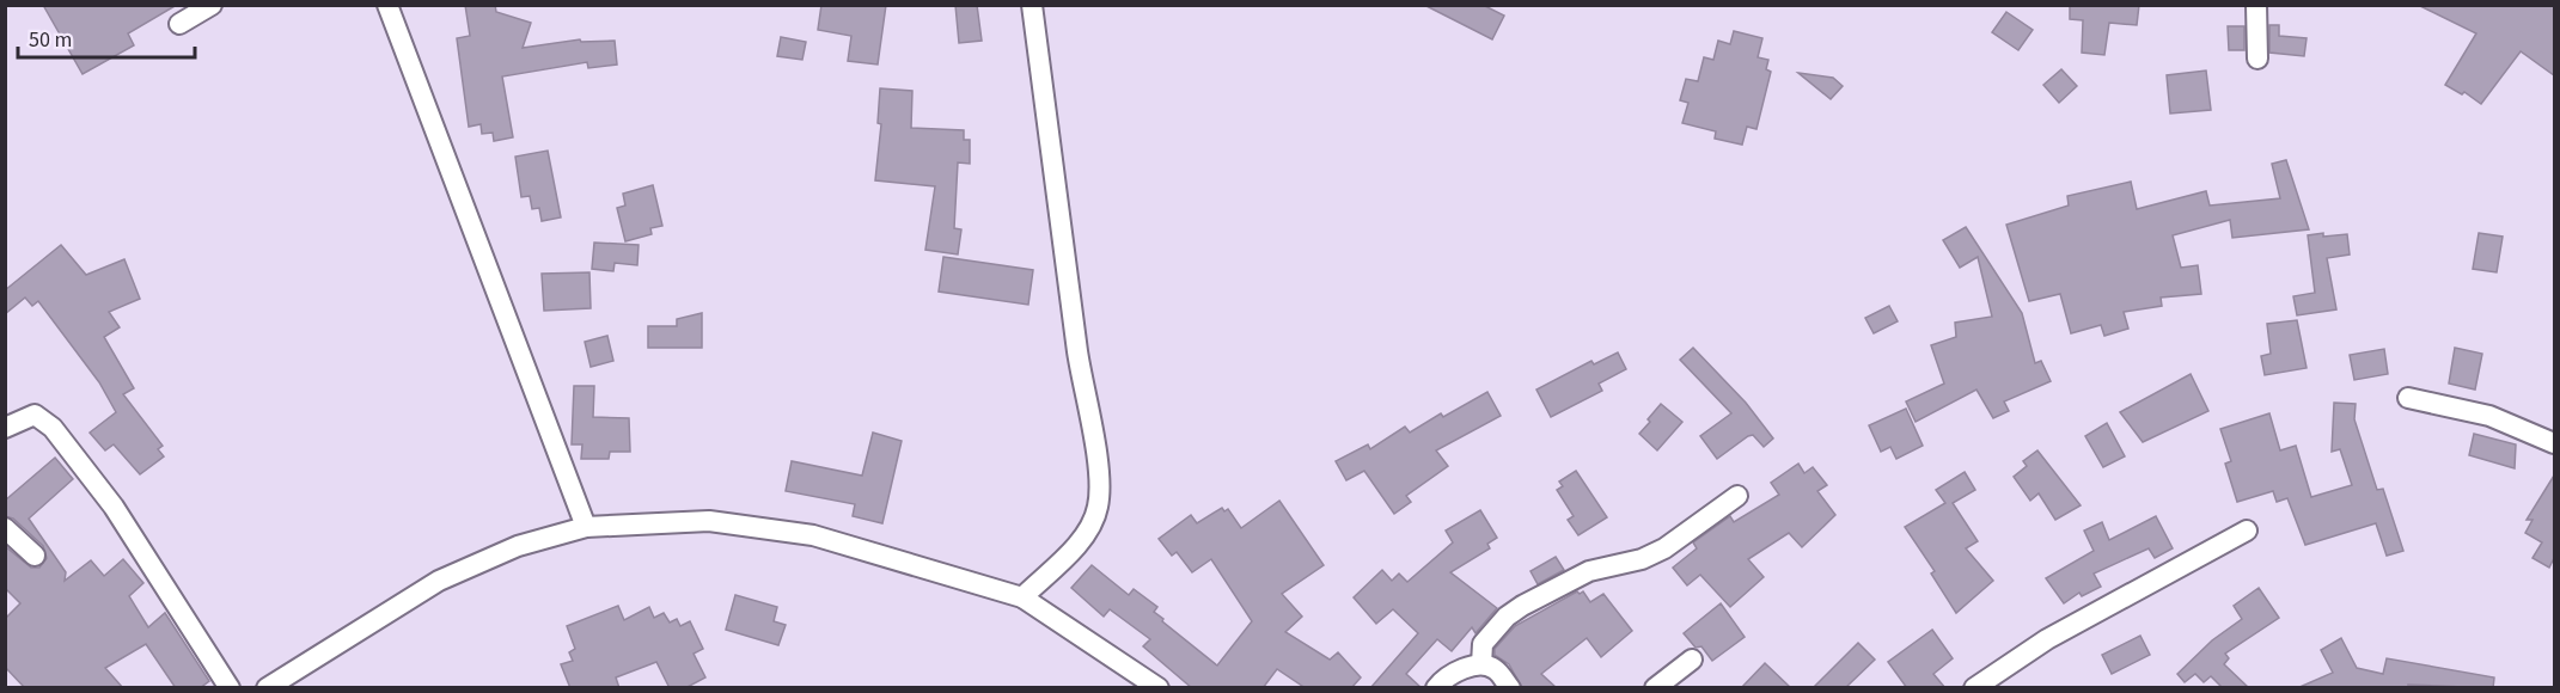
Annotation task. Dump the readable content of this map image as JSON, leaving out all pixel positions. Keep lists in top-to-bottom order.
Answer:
{
  "scale_bar": "50 m"
}
